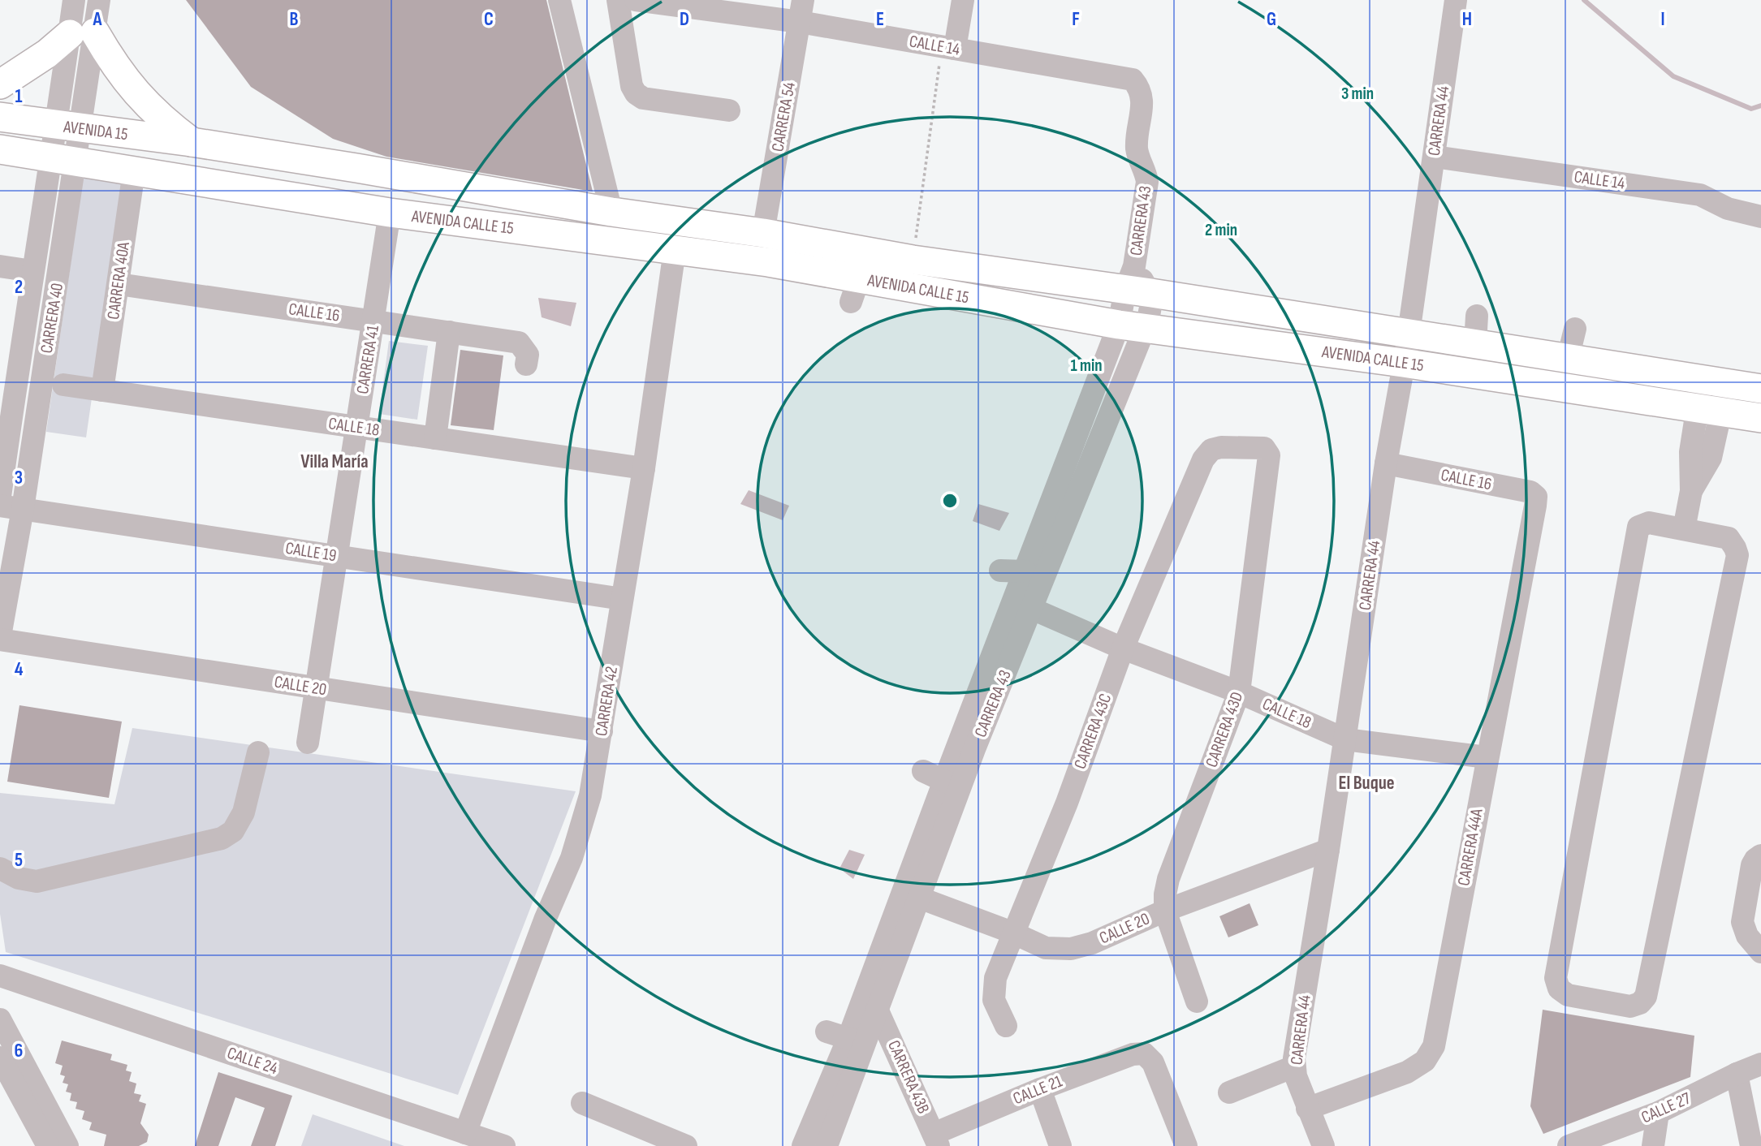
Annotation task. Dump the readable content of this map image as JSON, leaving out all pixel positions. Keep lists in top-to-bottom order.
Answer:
{
  "streets": {
    "main road": ["AVENIDA 15", "AVENIDA CALLE 15"],
    "street": [
      "CALLE 14",
      "CARRERA 54",
      "CARRERA 44",
      "CARRERA 43",
      "CARRERA 40A",
      "CALLE 16",
      "CARRERA 40",
      "CARRERA 41",
      "CALLE 18",
      "CALLE 19",
      "CALLE 20",
      "CARRERA 42",
      "CARRERA 43D",
      "CARRERA 43C",
      "CARRERA 44A",
      "CALLE 24",
      "CARRERA 43B",
      "CALLE 21",
      "CALLE 27"
    ]
  },
  "crossings": [
    ["CALLE 14", "CARRERA 54"],
    ["CALLE 14", "CARRERA 44"],
    ["CALLE 14", "CARRERA 43"],
    ["CARRERA 54", "AVENIDA CALLE 15"],
    ["CARRERA 44", "AVENIDA CALLE 15"],
    ["CARRERA 44", "CALLE 16"],
    ["CARRERA 44", "CALLE 18"],
    ["CARRERA 44", "CALLE 20"],
    ["CARRERA 44", "CARRERA 44A"],
    ["AVENIDA 15", "AVENIDA CALLE 15"],
    ["AVENIDA 15", "CARRERA 40"],
    ["CARRERA 43", "AVENIDA CALLE 15"],
    ["CARRERA 43", "CALLE 18"],
    ["CARRERA 43", "CALLE 20"],
    ["CARRERA 43", "CARRERA 43B"],
    ["AVENIDA CALLE 15", "CARRERA 40A"],
    ["AVENIDA CALLE 15", "CARRERA 40"],
    ["AVENIDA CALLE 15", "CARRERA 41"],
    ["AVENIDA CALLE 15", "CARRERA 42"],
    ["CARRERA 40A", "CALLE 16"],
    ["CARRERA 40A", "CALLE 18"],
    ["CALLE 16", "CARRERA 41"],
    ["CALLE 16", "CARRERA 44A"],
    ["CARRERA 40", "CALLE 19"],
    ["CARRERA 40", "CALLE 20"],
    ["CARRERA 41", "CALLE 18"],
    ["CARRERA 41", "CALLE 19"],
    ["CARRERA 41", "CALLE 20"],
    ["CALLE 18", "CARRERA 42"],
    ["CALLE 18", "CARRERA 43D"],
    ["CALLE 18", "CARRERA 43C"],
    ["CALLE 18", "CARRERA 44A"],
    ["CALLE 19", "CARRERA 42"],
    ["CALLE 20", "CARRERA 42"],
    ["CALLE 20", "CARRERA 43D"],
    ["CALLE 20", "CARRERA 43C"],
    ["CARRERA 42", "CALLE 24"],
    ["CARRERA 43D", "CARRERA 43C"],
    ["CARRERA 43B", "CALLE 21"]
  ],
  "districts": ["Villa María", "El Buque"],
  "grid": {
    "columns": [
      "A",
      "B",
      "C",
      "D",
      "E",
      "F",
      "G",
      "H",
      "I"
    ],
    "rows": [
      "1",
      "2",
      "3",
      "4",
      "5",
      "6"
    ]
  },
  "rings": ["3 min", "2 min", "1 min"]
}
